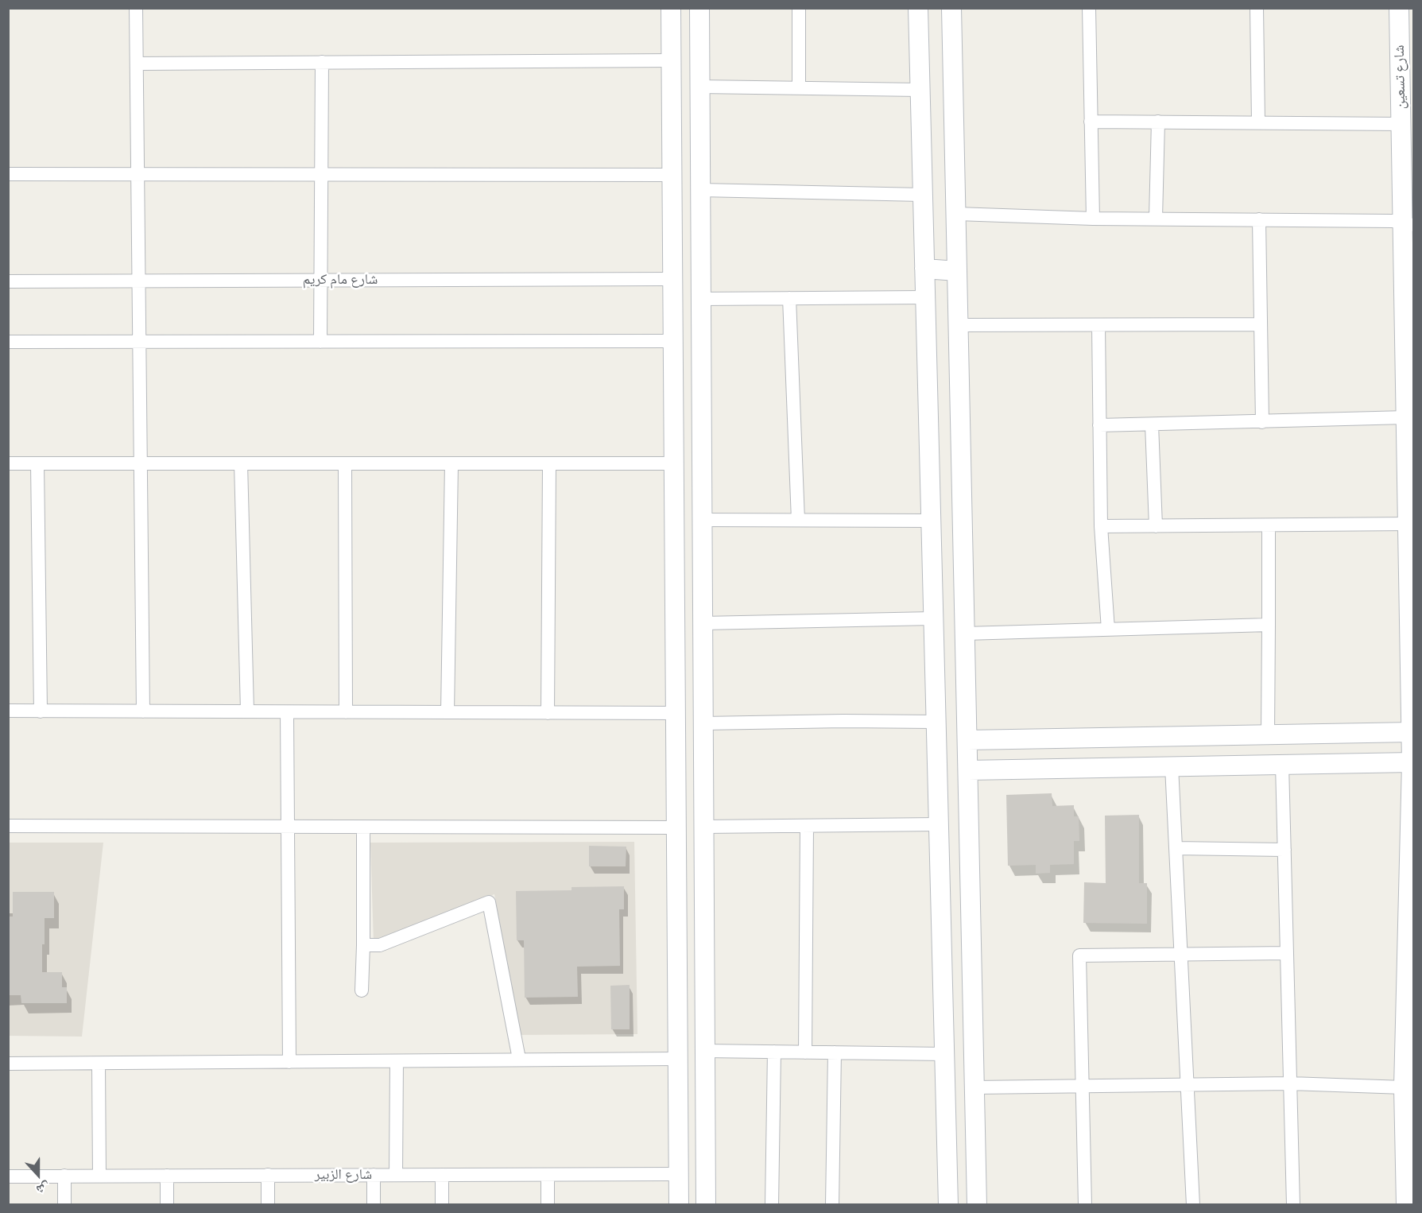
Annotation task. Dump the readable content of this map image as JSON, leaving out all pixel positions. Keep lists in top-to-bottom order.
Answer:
{
  "streets": {
    "street": ["شارع تسعين", "شارع مام كريم", "شارع الزبير"]
  },
  "north": "bottom"
}
